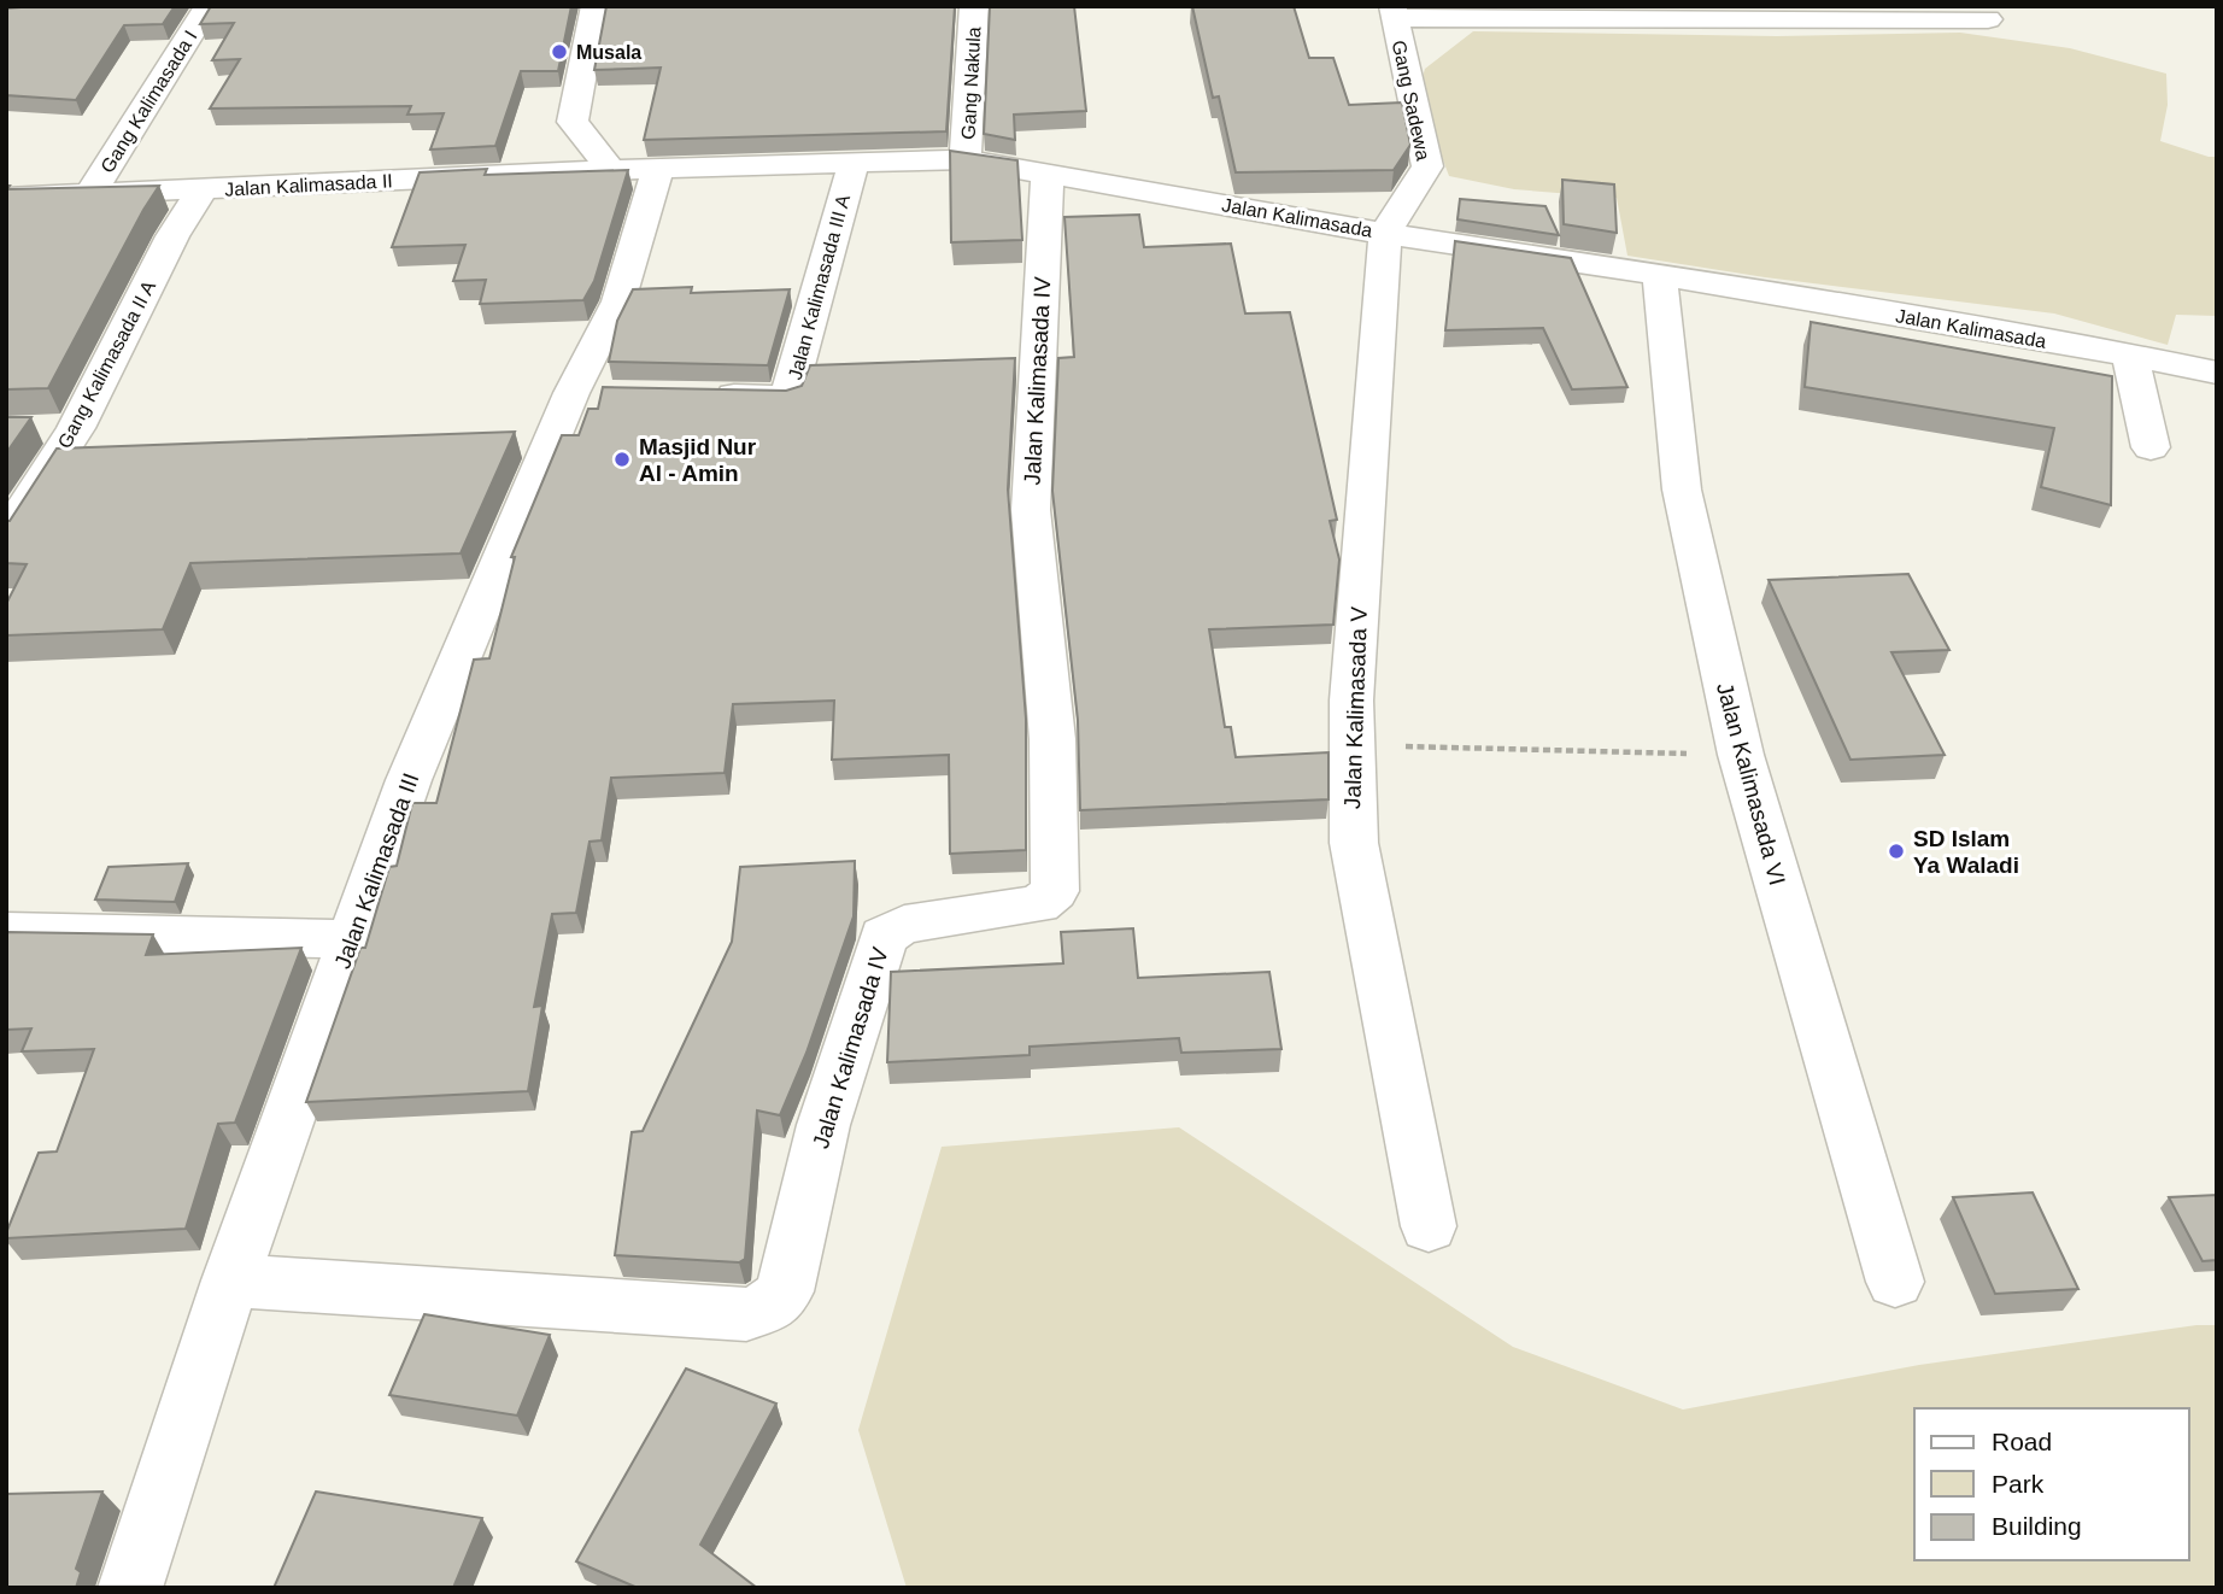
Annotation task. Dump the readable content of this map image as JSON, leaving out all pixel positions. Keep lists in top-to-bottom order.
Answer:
{
  "streets": {
    "street": [
      "Gang Nakula",
      "Gang Sadewa",
      "Gang Kalimasada I",
      "Jalan Kalimasada II",
      "Jalan Kalimasada",
      "Jalan Kalimasada III A",
      "Gang Kalimasada II A",
      "Jalan Kalimasada IV",
      "Jalan Kalimasada V",
      "Jalan Kalimasada VI",
      "Jalan Kalimasada III"
    ]
  },
  "crossings": [
    ["Gang Nakula", "Jalan Kalimasada"],
    ["Gang Sadewa", "Jalan Kalimasada"],
    ["Gang Sadewa", "Jalan Kalimasada V"],
    ["Gang Kalimasada I", "Jalan Kalimasada II"],
    ["Jalan Kalimasada II", "Jalan Kalimasada"],
    ["Jalan Kalimasada II", "Gang Kalimasada II A"],
    ["Jalan Kalimasada II", "Jalan Kalimasada III"],
    ["Jalan Kalimasada", "Jalan Kalimasada III A"],
    ["Jalan Kalimasada", "Jalan Kalimasada IV"],
    ["Jalan Kalimasada", "Jalan Kalimasada V"],
    ["Jalan Kalimasada", "Jalan Kalimasada VI"],
    ["Jalan Kalimasada", "Jalan Kalimasada III"],
    ["Jalan Kalimasada IV", "Jalan Kalimasada III"]
  ],
  "places": ["Musala", "Masjid Nur Al - Amin", "SD Islam Ya Waladi"],
  "legend": ["Road", "Park", "Building"]
}
